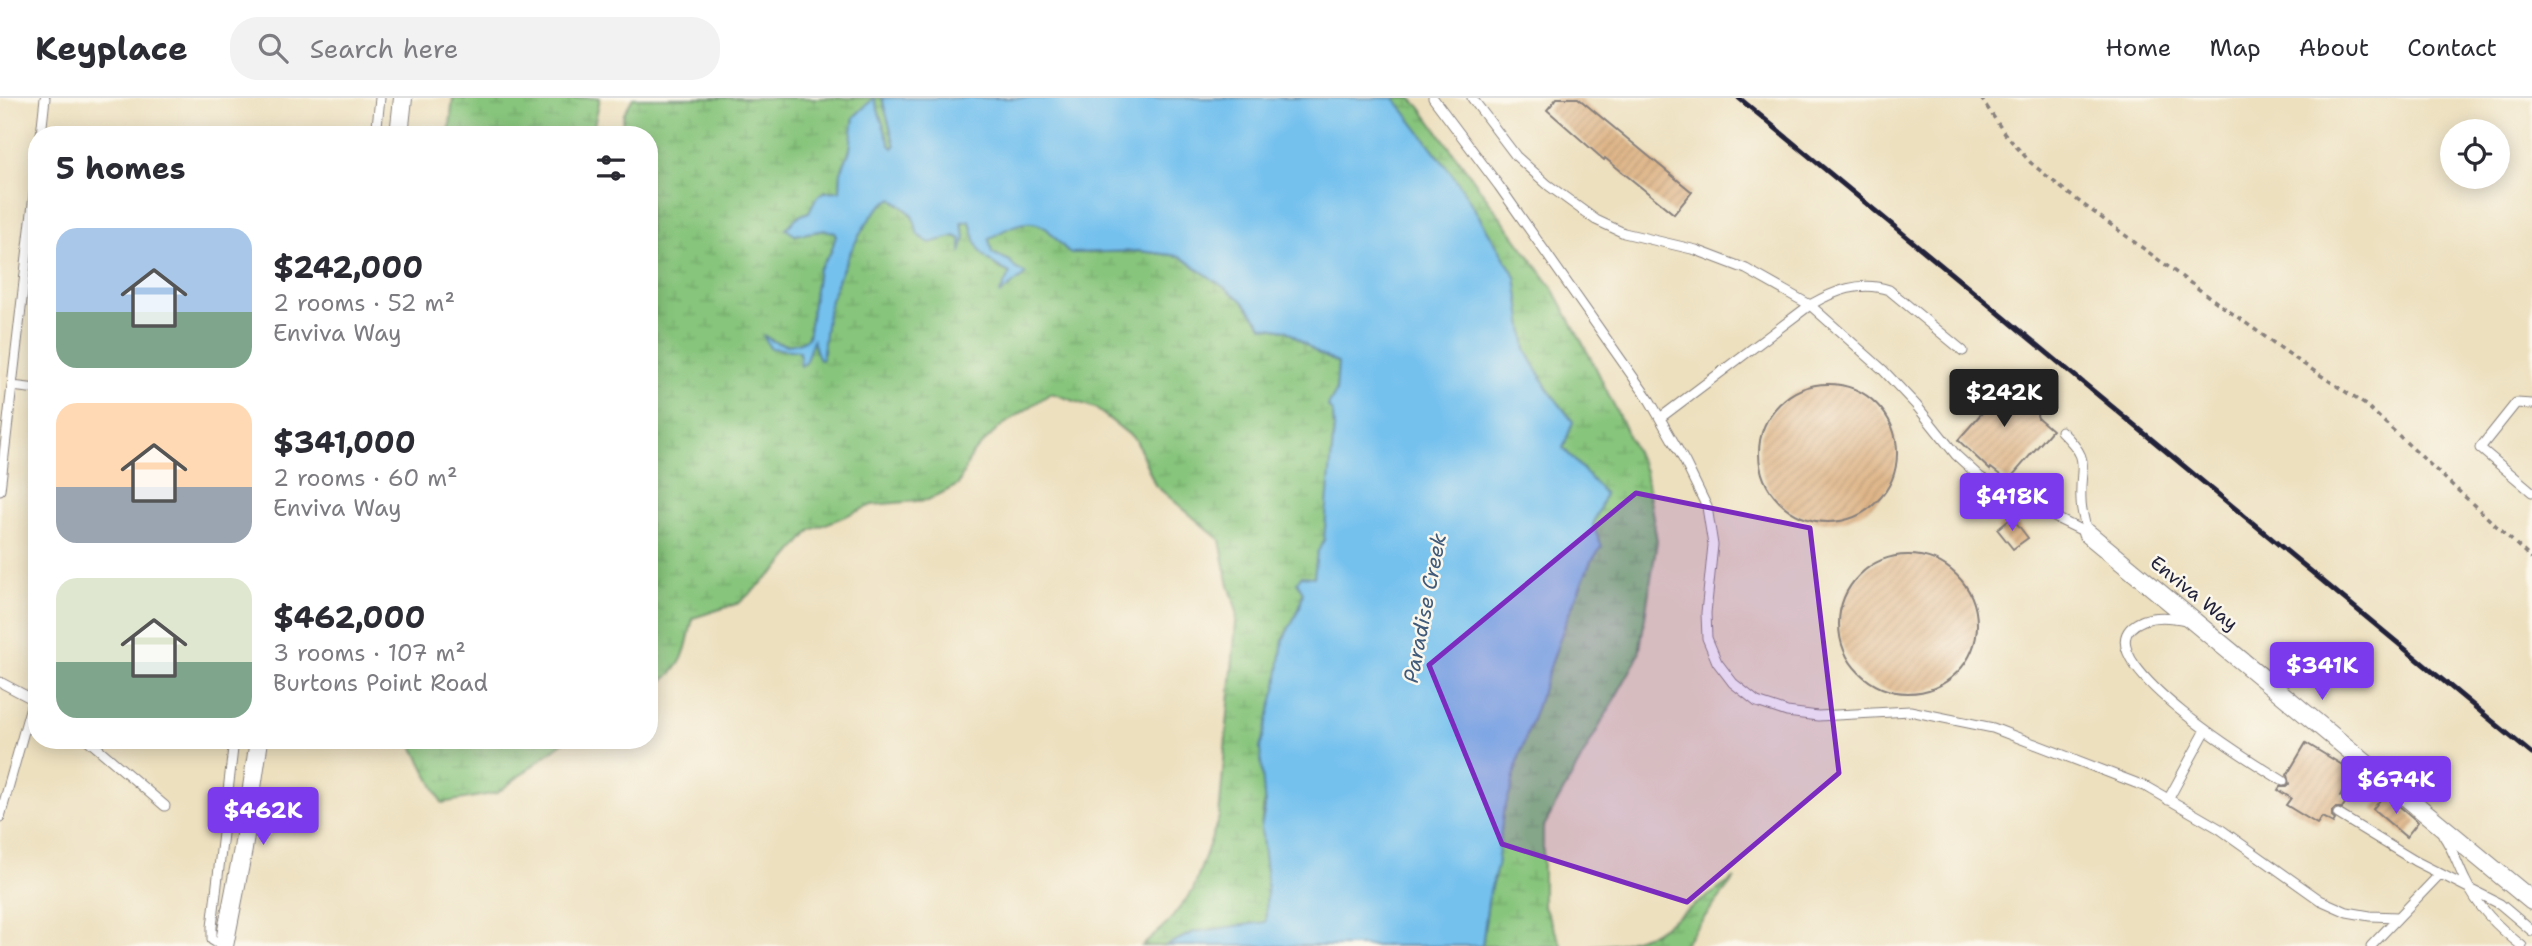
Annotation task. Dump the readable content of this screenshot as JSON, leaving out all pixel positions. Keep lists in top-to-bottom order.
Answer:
{
  "streets": {
    "street": ["Enviva Way"]
  },
  "water": ["Paradise Creek"],
  "page": {
    "header": "Keyplace",
    "search": "Search here",
    "nav": [
      "Home",
      "Map",
      "About",
      "Contact"
    ],
    "heading": "5 homes",
    "list": [
      {
        "name": "$242,000",
        "note": "2 rooms · 52 m² · Enviva Way"
      },
      {
        "name": "$341,000",
        "note": "2 rooms · 60 m² · Enviva Way"
      },
      {
        "name": "$462,000",
        "note": "3 rooms · 107 m² · Burtons Point Road"
      }
    ],
    "price": [
      "$242K",
      "$418K",
      "$341K",
      "$674K",
      "$462K"
    ]
  }
}
